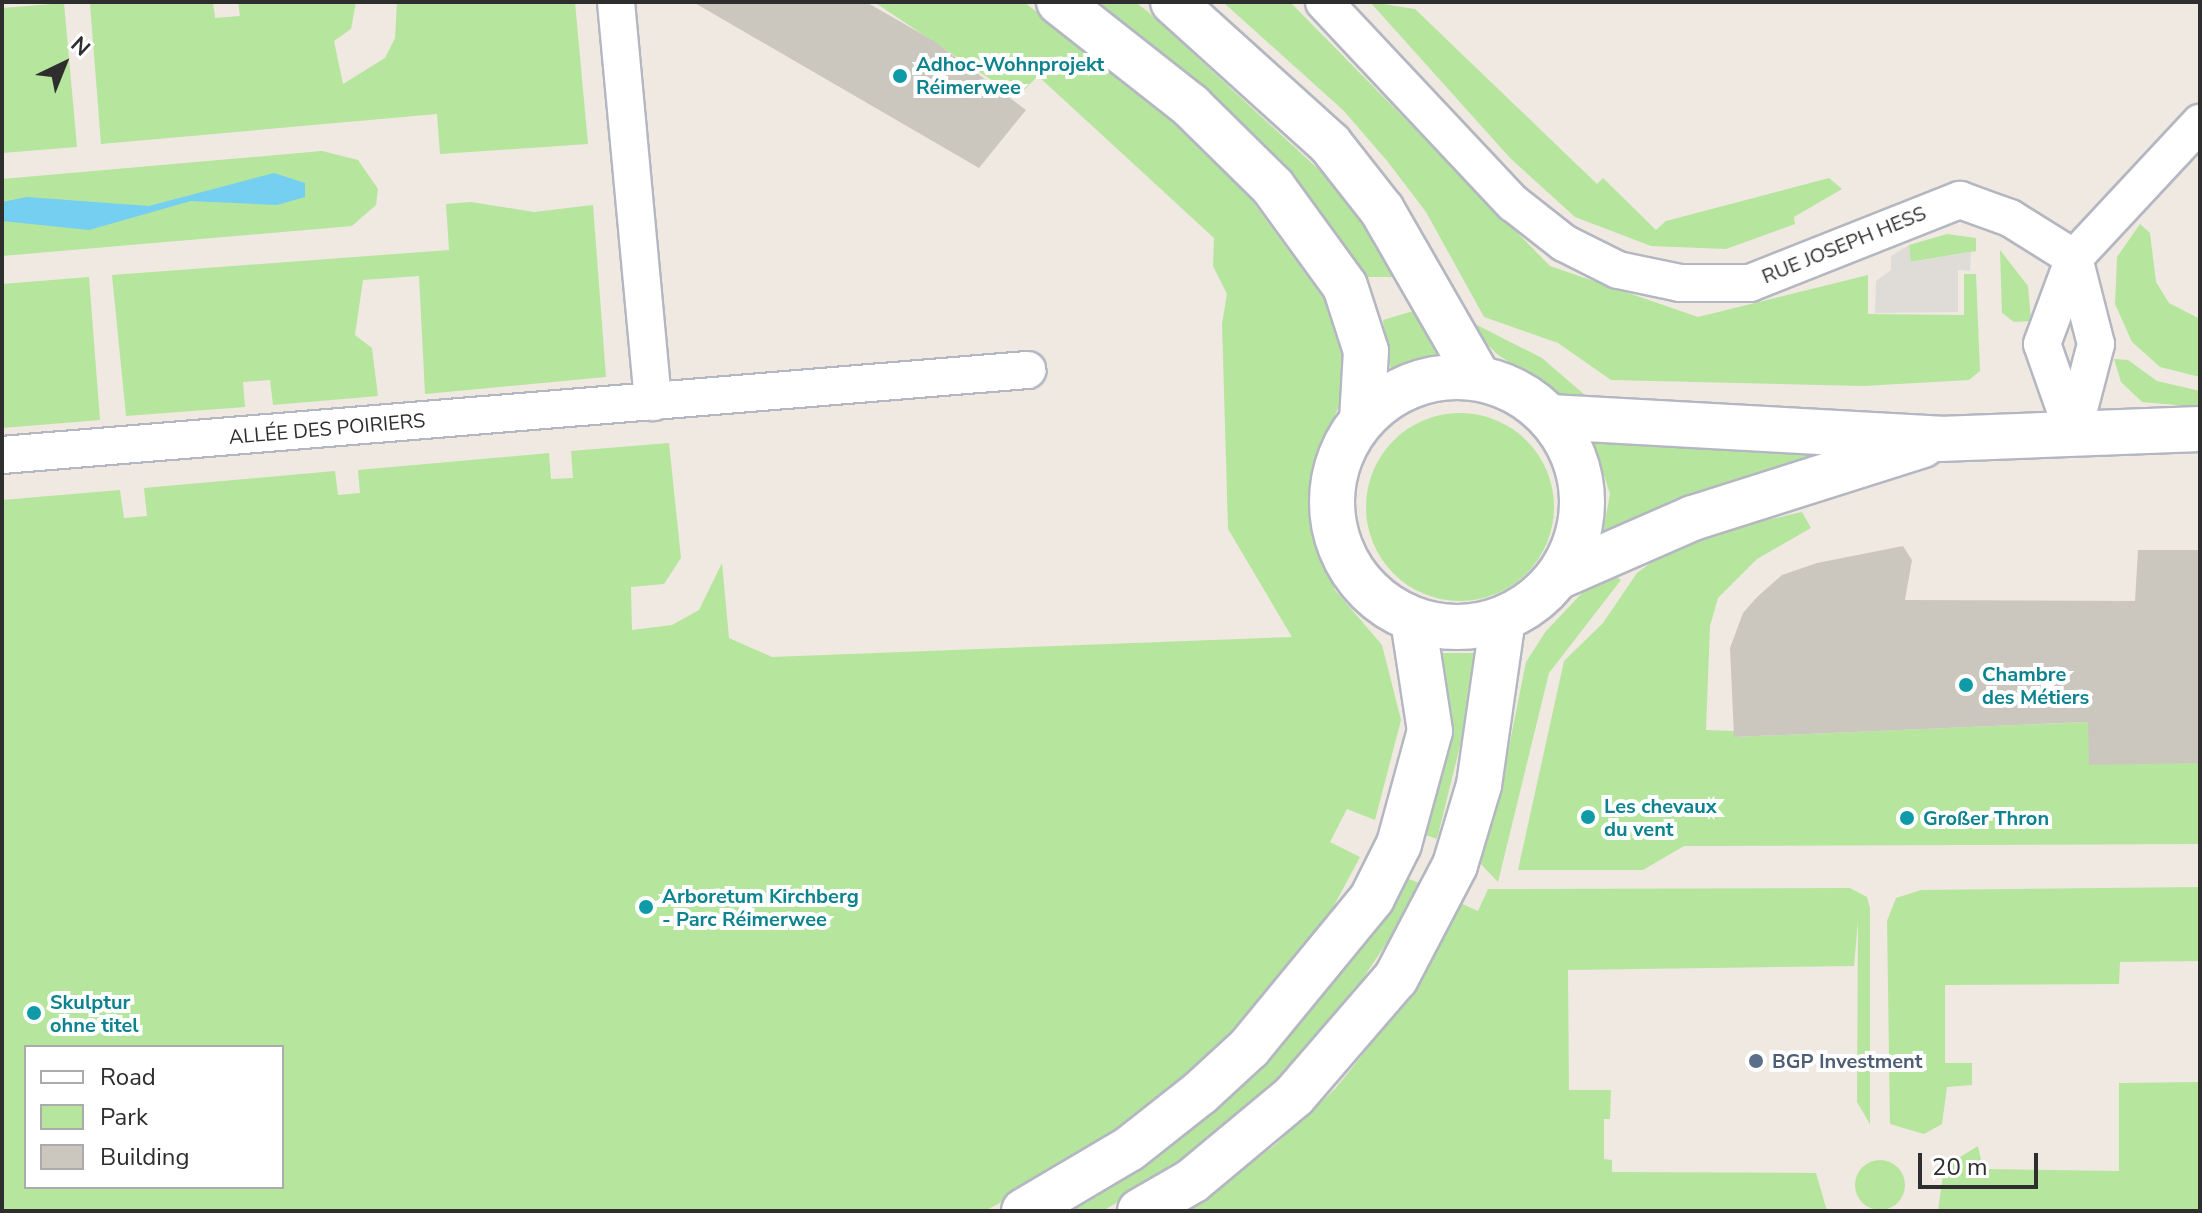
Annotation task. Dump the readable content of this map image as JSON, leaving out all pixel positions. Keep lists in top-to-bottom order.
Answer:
{
  "streets": {
    "street": ["RUE JOSEPH HESS", "ALLÉE DES POIRIERS"]
  },
  "places": [
    "Adhoc-Wohnprojekt Réimerwee",
    "Chambre des Métiers",
    "Les chevaux du vent",
    "Großer Thron",
    "Arboretum Kirchberg - Parc Réimerwee",
    "Skulptur ohne titel",
    "BGP Investment"
  ],
  "legend": ["Road", "Park", "Building"],
  "scale_bar": "20 m",
  "north": "top right"
}
